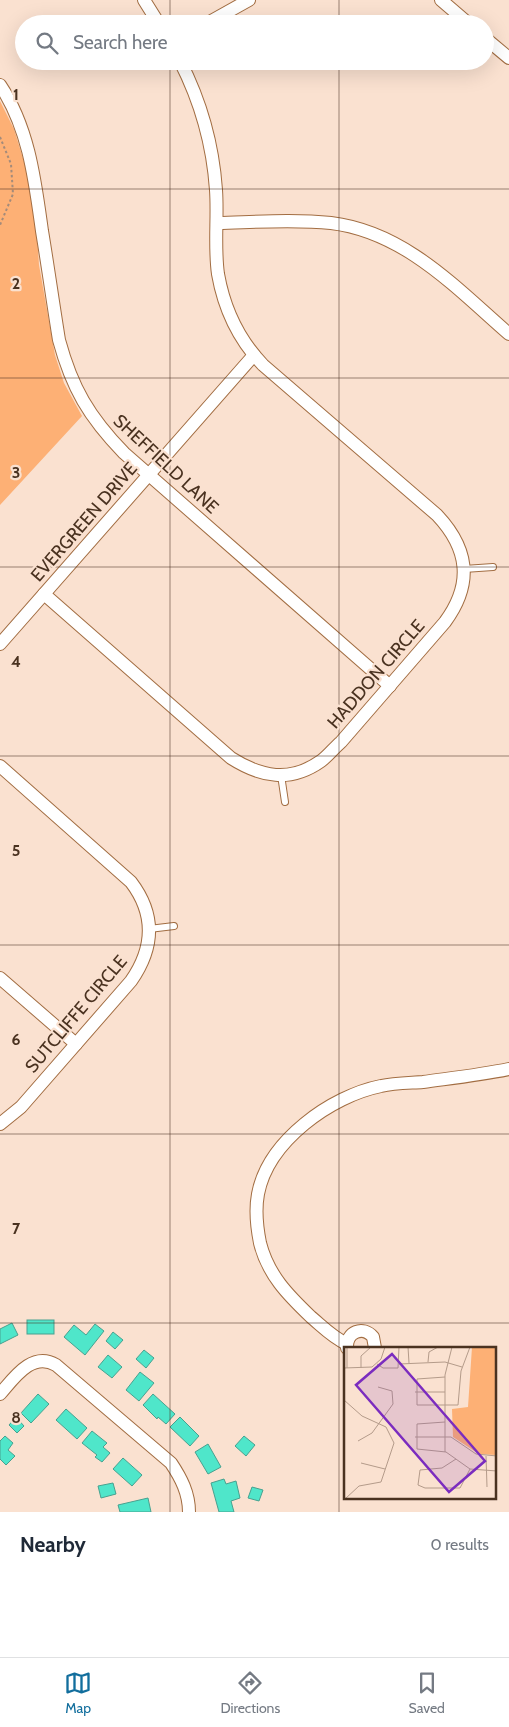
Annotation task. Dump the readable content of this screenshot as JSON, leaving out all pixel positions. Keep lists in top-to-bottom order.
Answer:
{
  "streets": {
    "street": [
      "SHEFFIELD LANE",
      "EVERGREEN DRIVE",
      "HADDON CIRCLE",
      "SUTCLIFFE CIRCLE"
    ]
  },
  "crossings": [
    ["SHEFFIELD LANE", "EVERGREEN DRIVE"],
    ["SHEFFIELD LANE", "HADDON CIRCLE"],
    ["EVERGREEN DRIVE", "HADDON CIRCLE"]
  ],
  "page": {
    "search": "Search here",
    "heading": ["Nearby", "0 results"],
    "nav": ["Map", "Directions", "Saved"]
  },
  "grid": {
    "rows": [
      "1",
      "2",
      "3",
      "4",
      "5",
      "6",
      "7",
      "8"
    ]
  }
}
